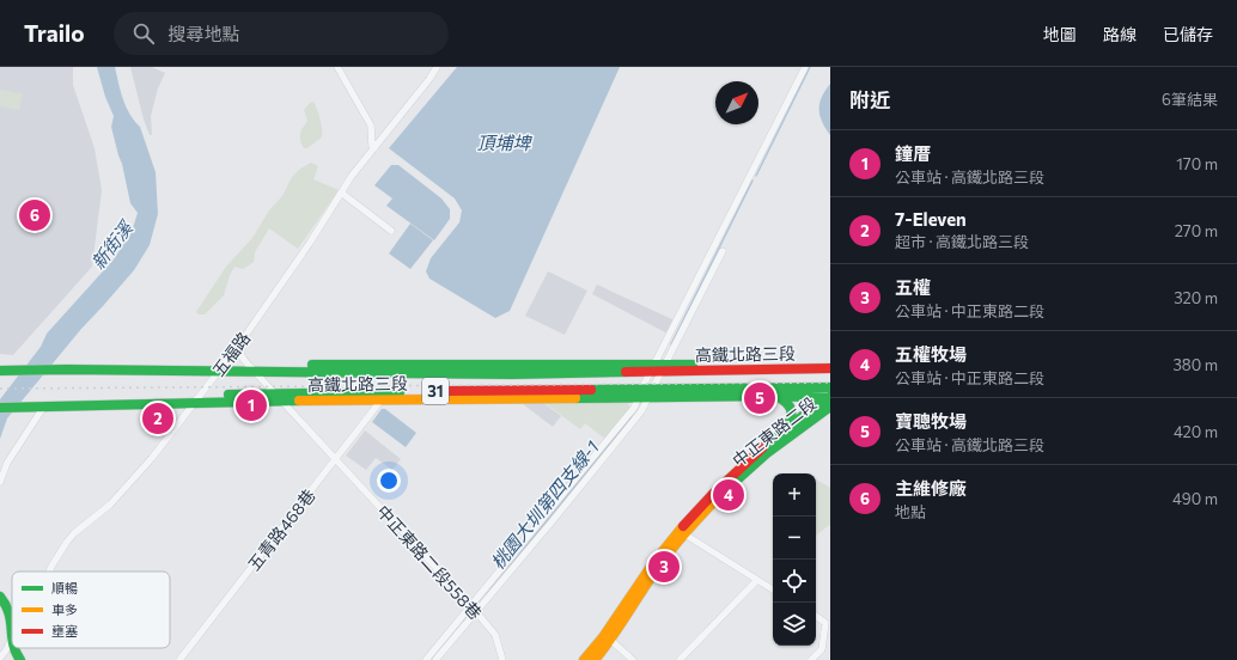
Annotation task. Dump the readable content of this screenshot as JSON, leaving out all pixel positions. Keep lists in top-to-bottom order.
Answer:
{
  "streets": {
    "main road": ["高鐵北路三段", "31", "中正東路二段"],
    "street": ["五福路", "五青路468巷", "中正東路二段558巷"]
  },
  "crossings": [
    ["五福路", "高鐵北路三段"],
    ["五福路", "中正東路二段558巷"],
    ["高鐵北路三段", "中正東路二段"],
    ["高鐵北路三段", "五青路468巷"],
    ["高鐵北路三段", "中正東路二段558巷"],
    ["五青路468巷", "中正東路二段558巷"]
  ],
  "water": ["頂埔埤", "新街溪", "桃園大圳第四支線-1"],
  "legend": ["順暢", "車多", "壅塞"],
  "north": "top right",
  "page": {
    "header": "Trailo",
    "search": "搜尋地點",
    "nav": ["地圖", "路線", "已儲存"],
    "heading": ["附近", "6筆結果"],
    "list": [
      {
        "mark": "1",
        "name": "鐘厝",
        "note": "公車站 · 高鐵北路三段",
        "value": "170 m"
      },
      {
        "mark": "2",
        "name": "7-Eleven",
        "note": "超市 · 高鐵北路三段",
        "value": "270 m"
      },
      {
        "mark": "3",
        "name": "五權",
        "note": "公車站 · 中正東路二段",
        "value": "320 m"
      },
      {
        "mark": "4",
        "name": "五權牧場",
        "note": "公車站 · 中正東路二段",
        "value": "380 m"
      },
      {
        "mark": "5",
        "name": "寶聰牧場",
        "note": "公車站 · 高鐵北路三段",
        "value": "420 m"
      },
      {
        "mark": "6",
        "name": "主維修廠",
        "note": "地點",
        "value": "490 m"
      }
    ],
    "pins": [
      "6",
      "5",
      "1",
      "2",
      "4",
      "3"
    ],
    "map_buttons": ["+", "−"]
  }
}
